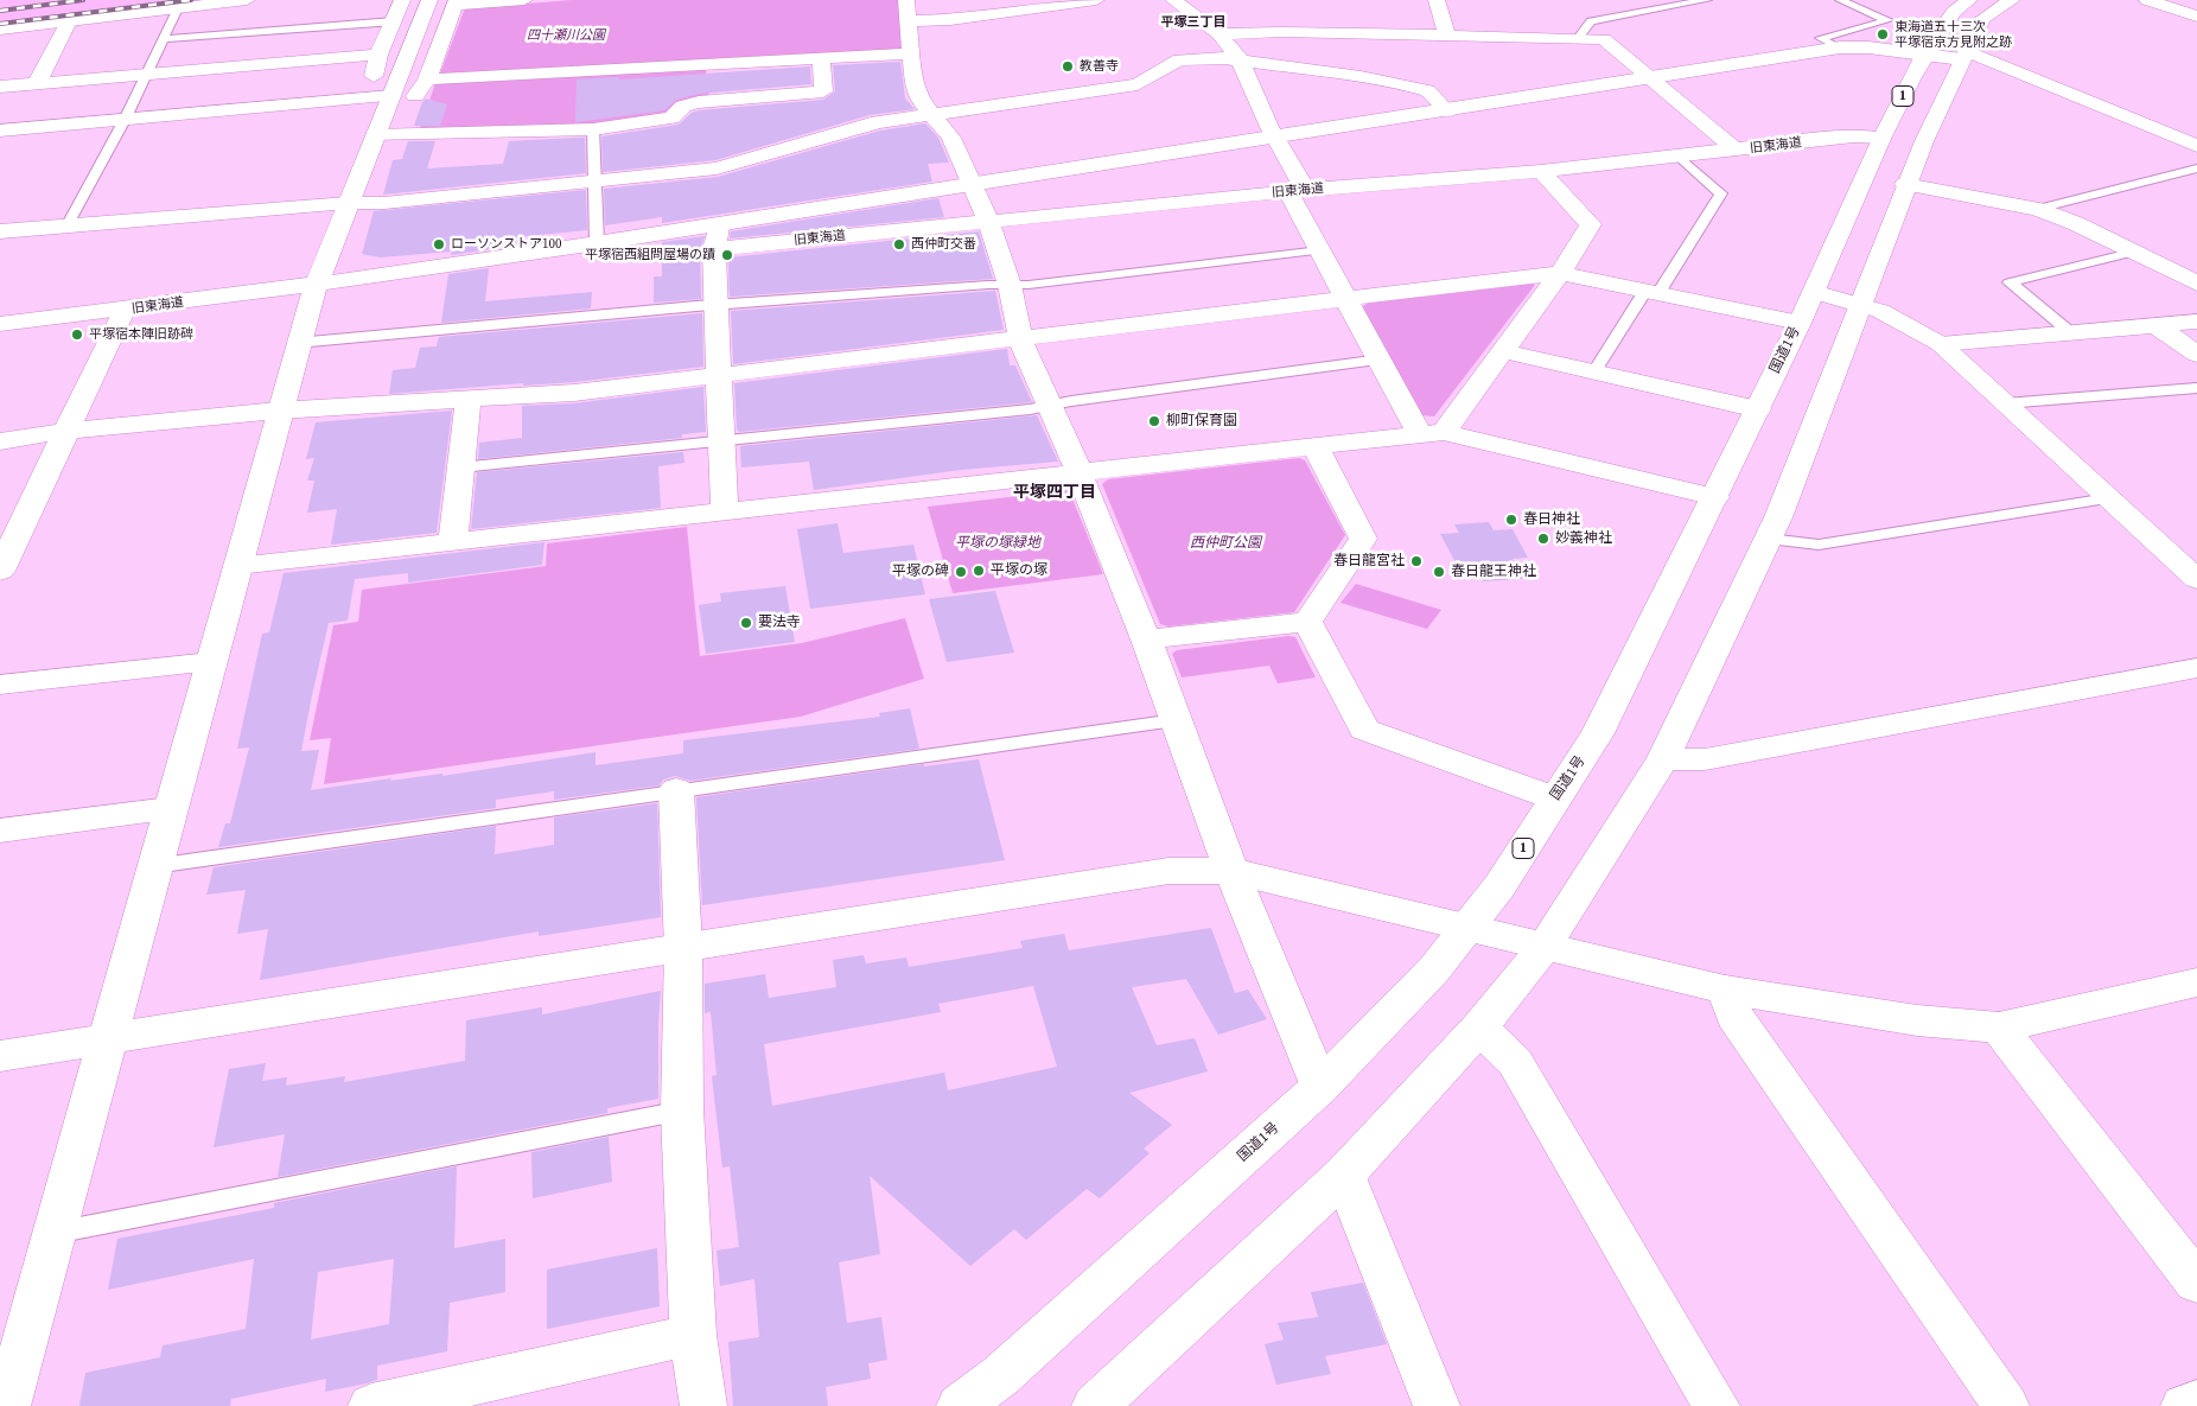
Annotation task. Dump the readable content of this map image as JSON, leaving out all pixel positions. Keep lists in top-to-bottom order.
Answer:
{
  "streets": {
    "main road": ["1", "旧東海道", "国道1号"]
  },
  "crossings": [
    ["旧東海道", "国道1号"]
  ],
  "districts": ["平塚三丁目", "平塚四丁目"],
  "parks": ["四十瀬川公園", "平塚の塚緑地", "西仲町公園"],
  "places": [
    "東海道五十三次 平塚宿京方見附之跡",
    "教善寺",
    "ローソンストア100",
    "西仲町交番",
    "平塚宿西組問屋場の蹟",
    "平塚宿本陣旧跡碑",
    "柳町保育園",
    "春日神社",
    "妙義神社",
    "春日龍宮社",
    "平塚の塚",
    "平塚の碑",
    "春日龍王神社",
    "要法寺"
  ]
}
